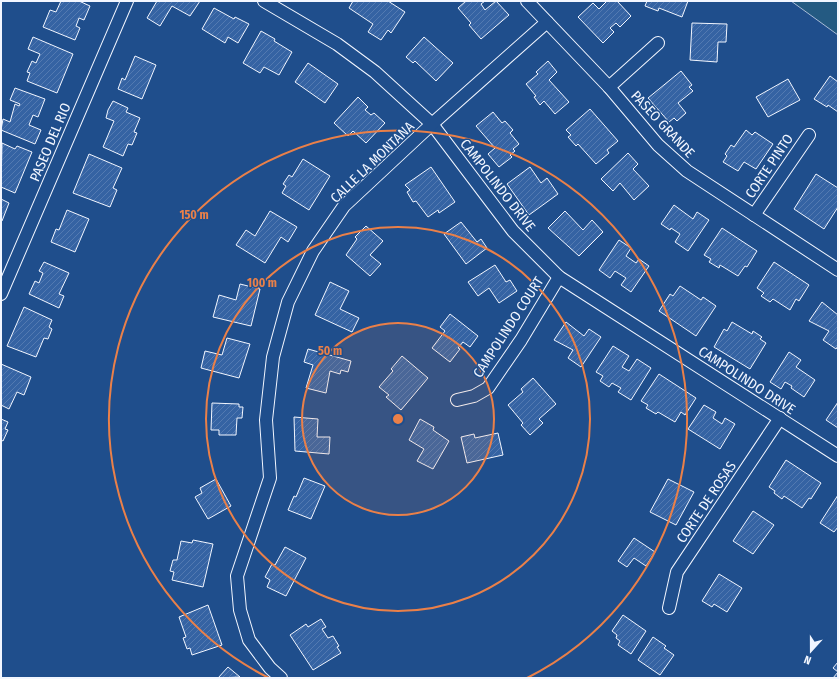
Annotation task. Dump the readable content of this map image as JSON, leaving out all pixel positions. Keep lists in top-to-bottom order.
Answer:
{
  "streets": {
    "street": [
      "PASEO GRANDE",
      "PASEO DEL RIO",
      "CALLE LA MONTANA",
      "CORTE PINTO",
      "CAMPOLINDO DRIVE",
      "CAMPOLINDO COURT",
      "CORTE DE ROSAS"
    ]
  },
  "crossings": [
    ["PASEO GRANDE", "CALLE LA MONTANA"],
    ["PASEO GRANDE", "CORTE PINTO"],
    ["CALLE LA MONTANA", "CAMPOLINDO DRIVE"],
    ["CAMPOLINDO DRIVE", "CAMPOLINDO COURT"],
    ["CAMPOLINDO DRIVE", "CORTE DE ROSAS"]
  ],
  "north": "bottom",
  "rings": ["150 m", "100 m", "50 m"]
}
